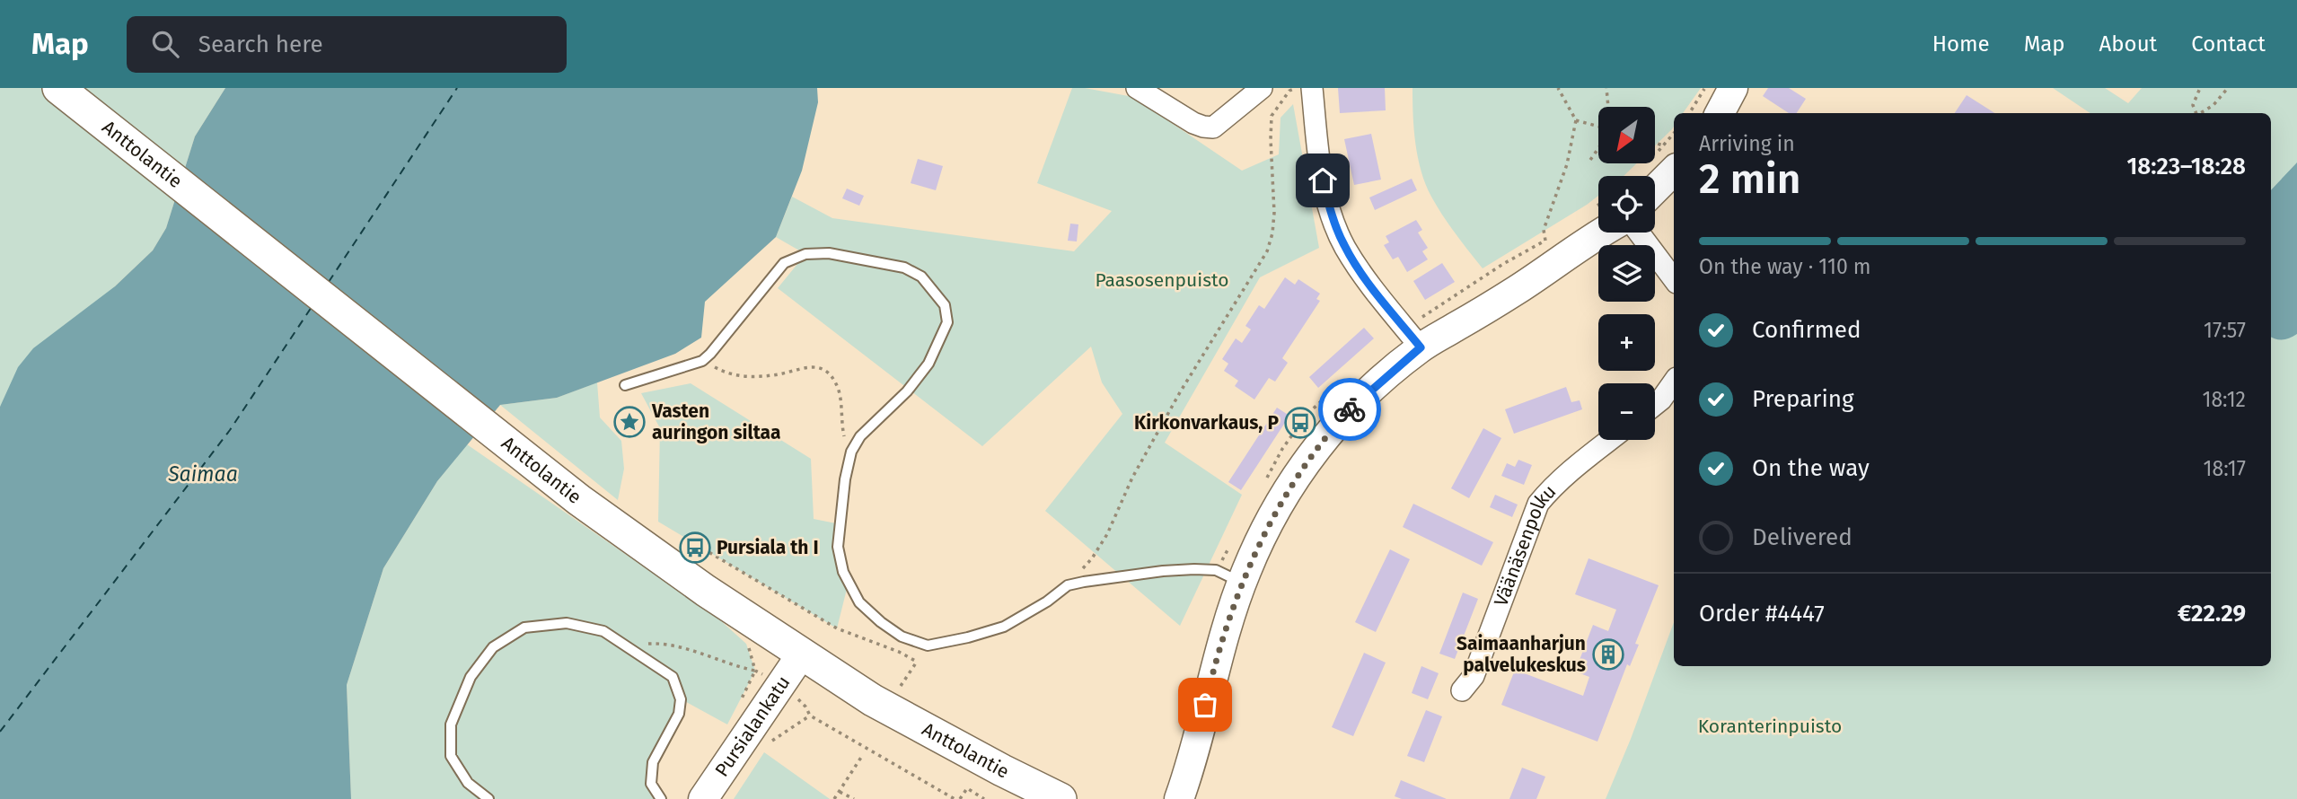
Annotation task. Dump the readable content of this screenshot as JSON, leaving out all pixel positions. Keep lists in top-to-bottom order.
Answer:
{
  "streets": {
    "main road": ["Anttolantie"],
    "street": ["Väänäsenpolku", "Pursialankatu"]
  },
  "crossings": [
    ["Anttolantie", "Pursialankatu"]
  ],
  "water": ["Saimaa"],
  "parks": ["Paasosenpuisto", "Koranterinpuisto"],
  "places": {
    "place": ["Vasten auringon siltaa"],
    "bus stop": ["Kirkonvarkaus, P", "Pursiala th I"],
    "building": ["Saimaanharjun palvelukeskus"]
  },
  "north": "bottom left",
  "page": {
    "header": "Map",
    "search": "Search here",
    "nav": [
      "Home",
      "Map",
      "About",
      "Contact"
    ],
    "map_buttons": ["+", "−"],
    "heading": ["2 min", "Arriving in", "18:23–18:28"],
    "panel": ["Order #4447", "€22.29"],
    "bar": "On the way · 110 m",
    "list": [
      ["Confirmed", "17:57"],
      ["Preparing", "18:12"],
      ["On the way", "18:17"],
      "Delivered"
    ]
  }
}
